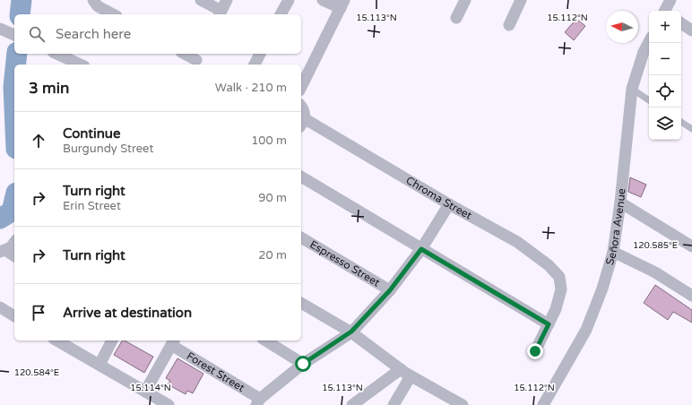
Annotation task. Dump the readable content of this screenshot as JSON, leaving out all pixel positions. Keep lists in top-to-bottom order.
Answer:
{
  "streets": {
    "street": [
      "Chroma Street",
      "Señora Avenue",
      "Espresso Street",
      "Forest Street"
    ]
  },
  "north": "left",
  "page": {
    "map_buttons": ["+", "−"],
    "search": "Search here",
    "heading": ["3 min", "Walk · 210 m"],
    "list": [
      ["Continue", "Burgundy Street", "100 m"],
      ["Turn right", "Erin Street", "90 m"],
      ["Turn right", "20 m"],
      "Arrive at destination"
    ]
  },
  "coordinates": [
    "15.113°N",
    "15.112°N",
    "120.585°E",
    "120.584°E",
    "15.114°N"
  ]
}
